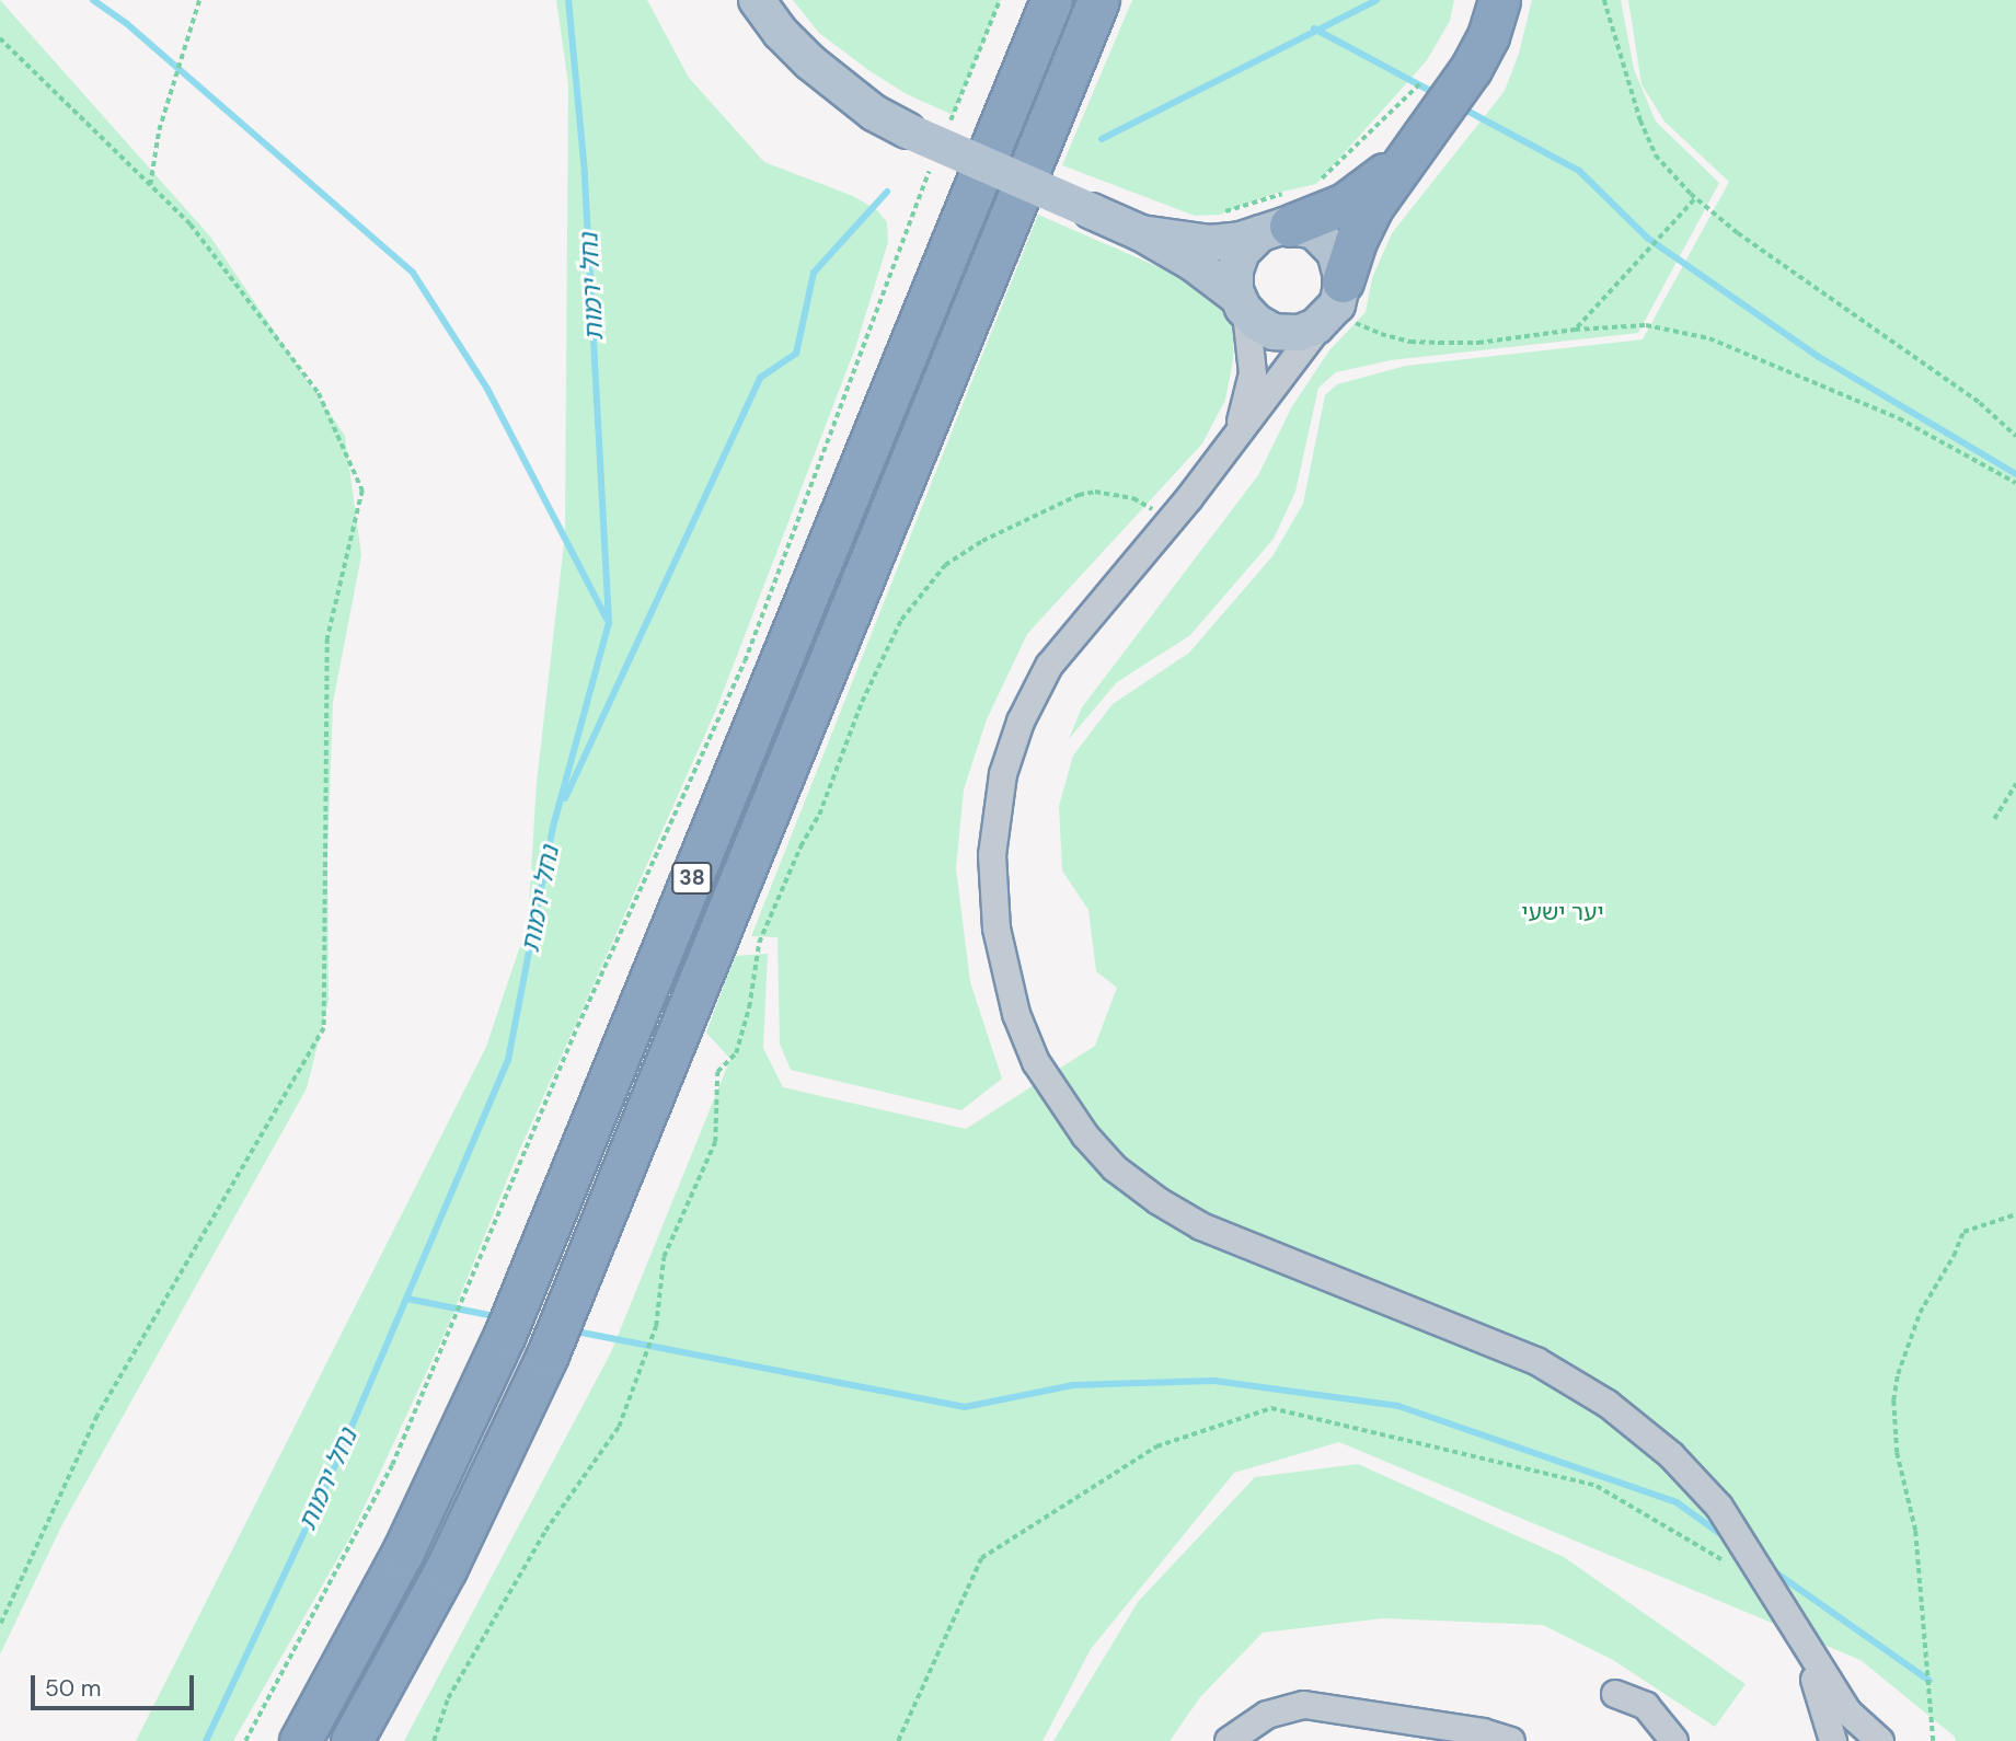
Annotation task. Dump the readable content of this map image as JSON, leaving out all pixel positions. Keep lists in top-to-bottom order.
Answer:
{
  "streets": {
    "highway": ["38"]
  },
  "water": ["נחל ירמות"],
  "parks": ["יער ישעי"],
  "scale_bar": "50 m"
}
